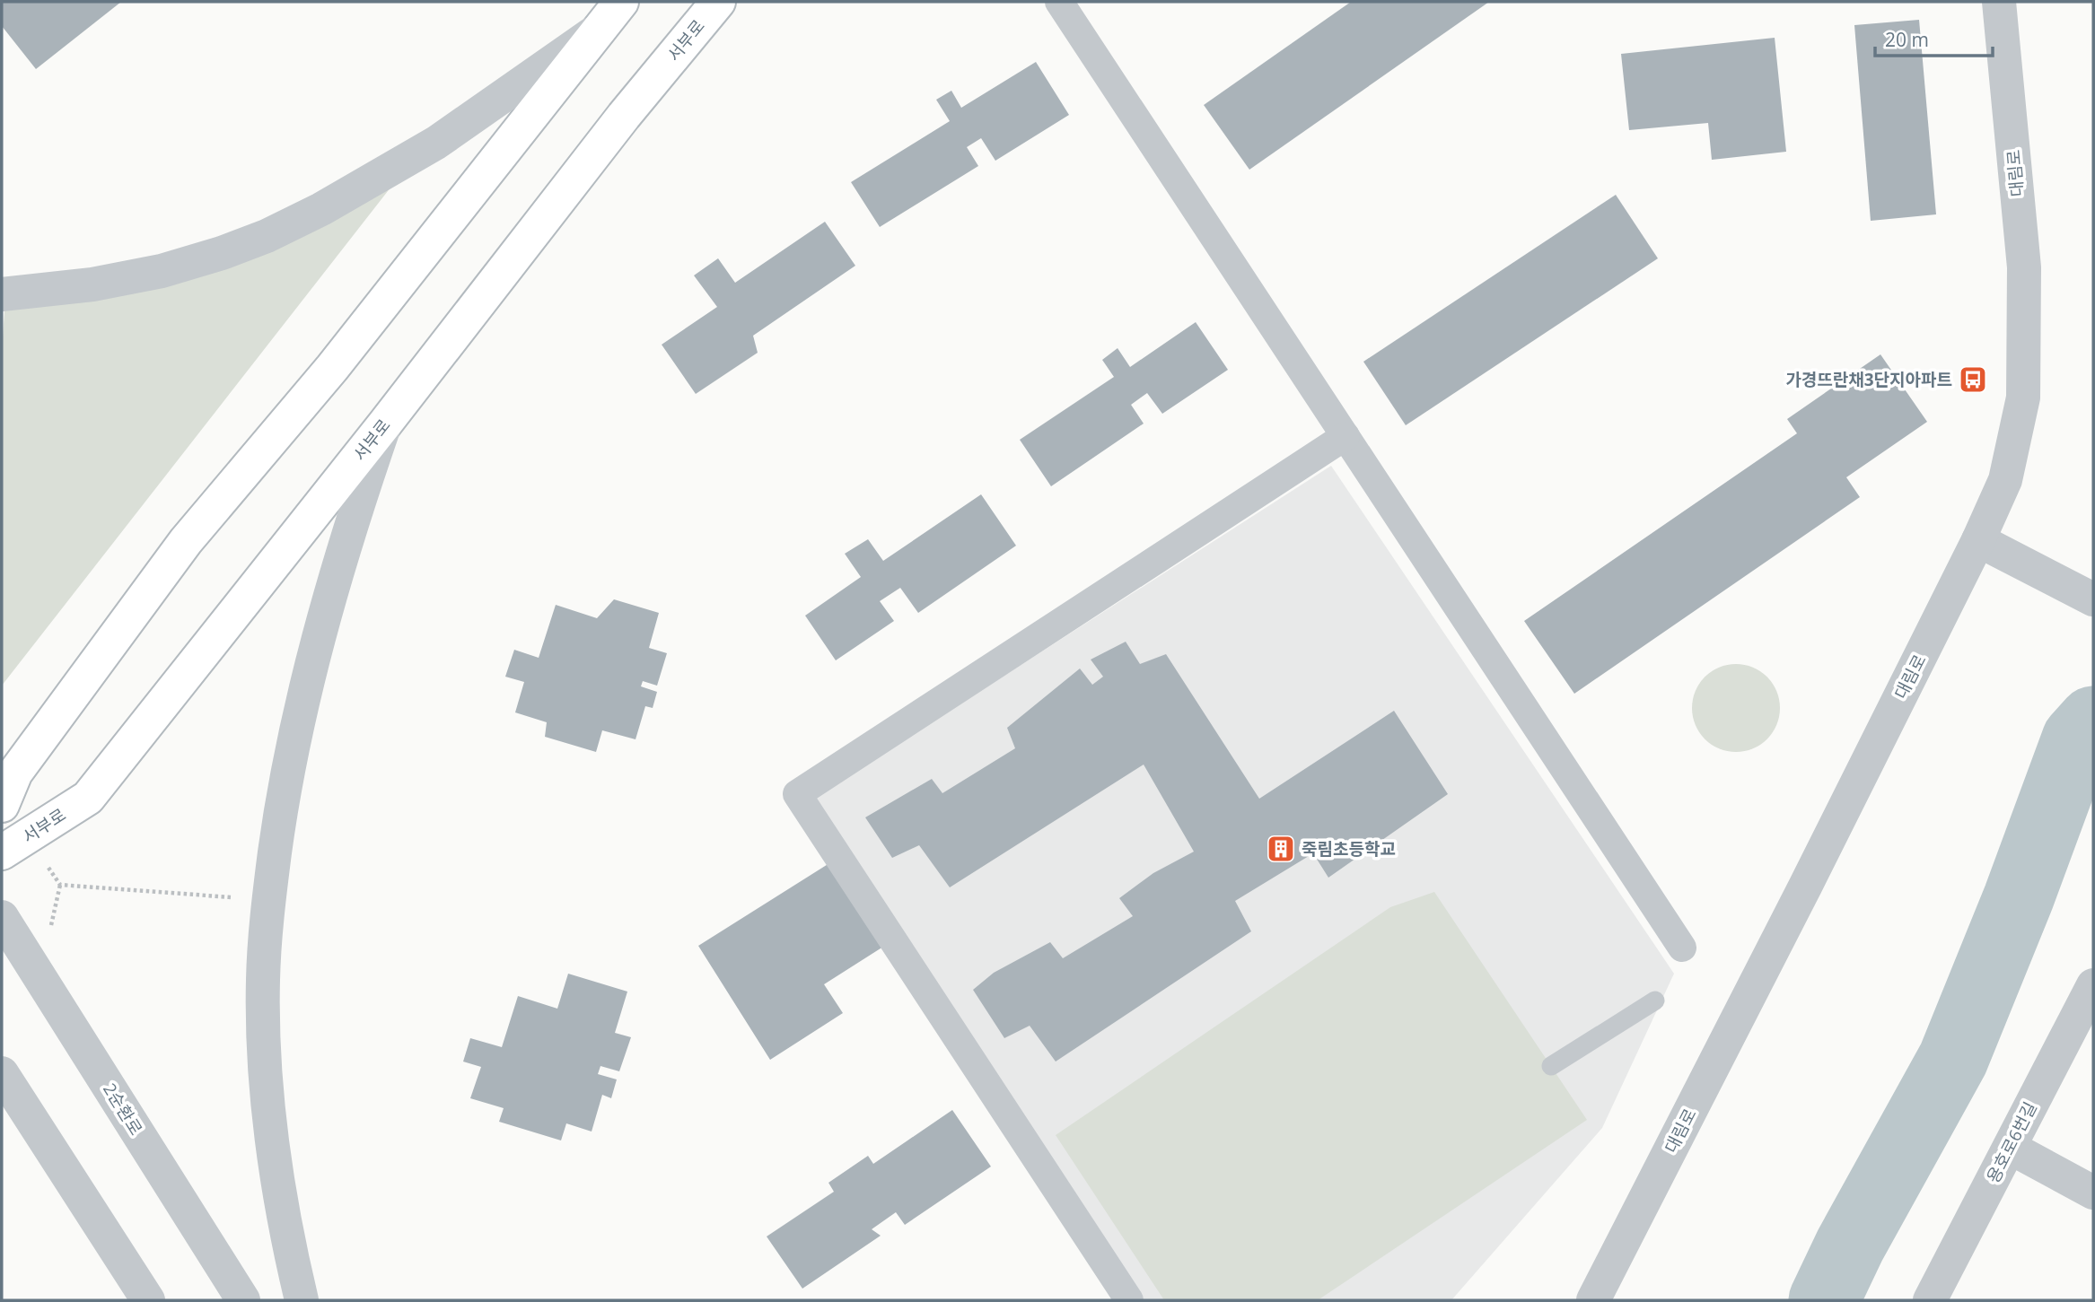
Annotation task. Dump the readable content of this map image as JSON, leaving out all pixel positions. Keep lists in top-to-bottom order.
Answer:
{
  "streets": {
    "main road": ["서부로"],
    "street": ["대림로", "2순환로", "용호로6번길"]
  },
  "places": {
    "bus stop": ["가경뜨란채3단지아파트"],
    "building": ["죽림초등학교"]
  },
  "scale_bar": "20 m"
}
